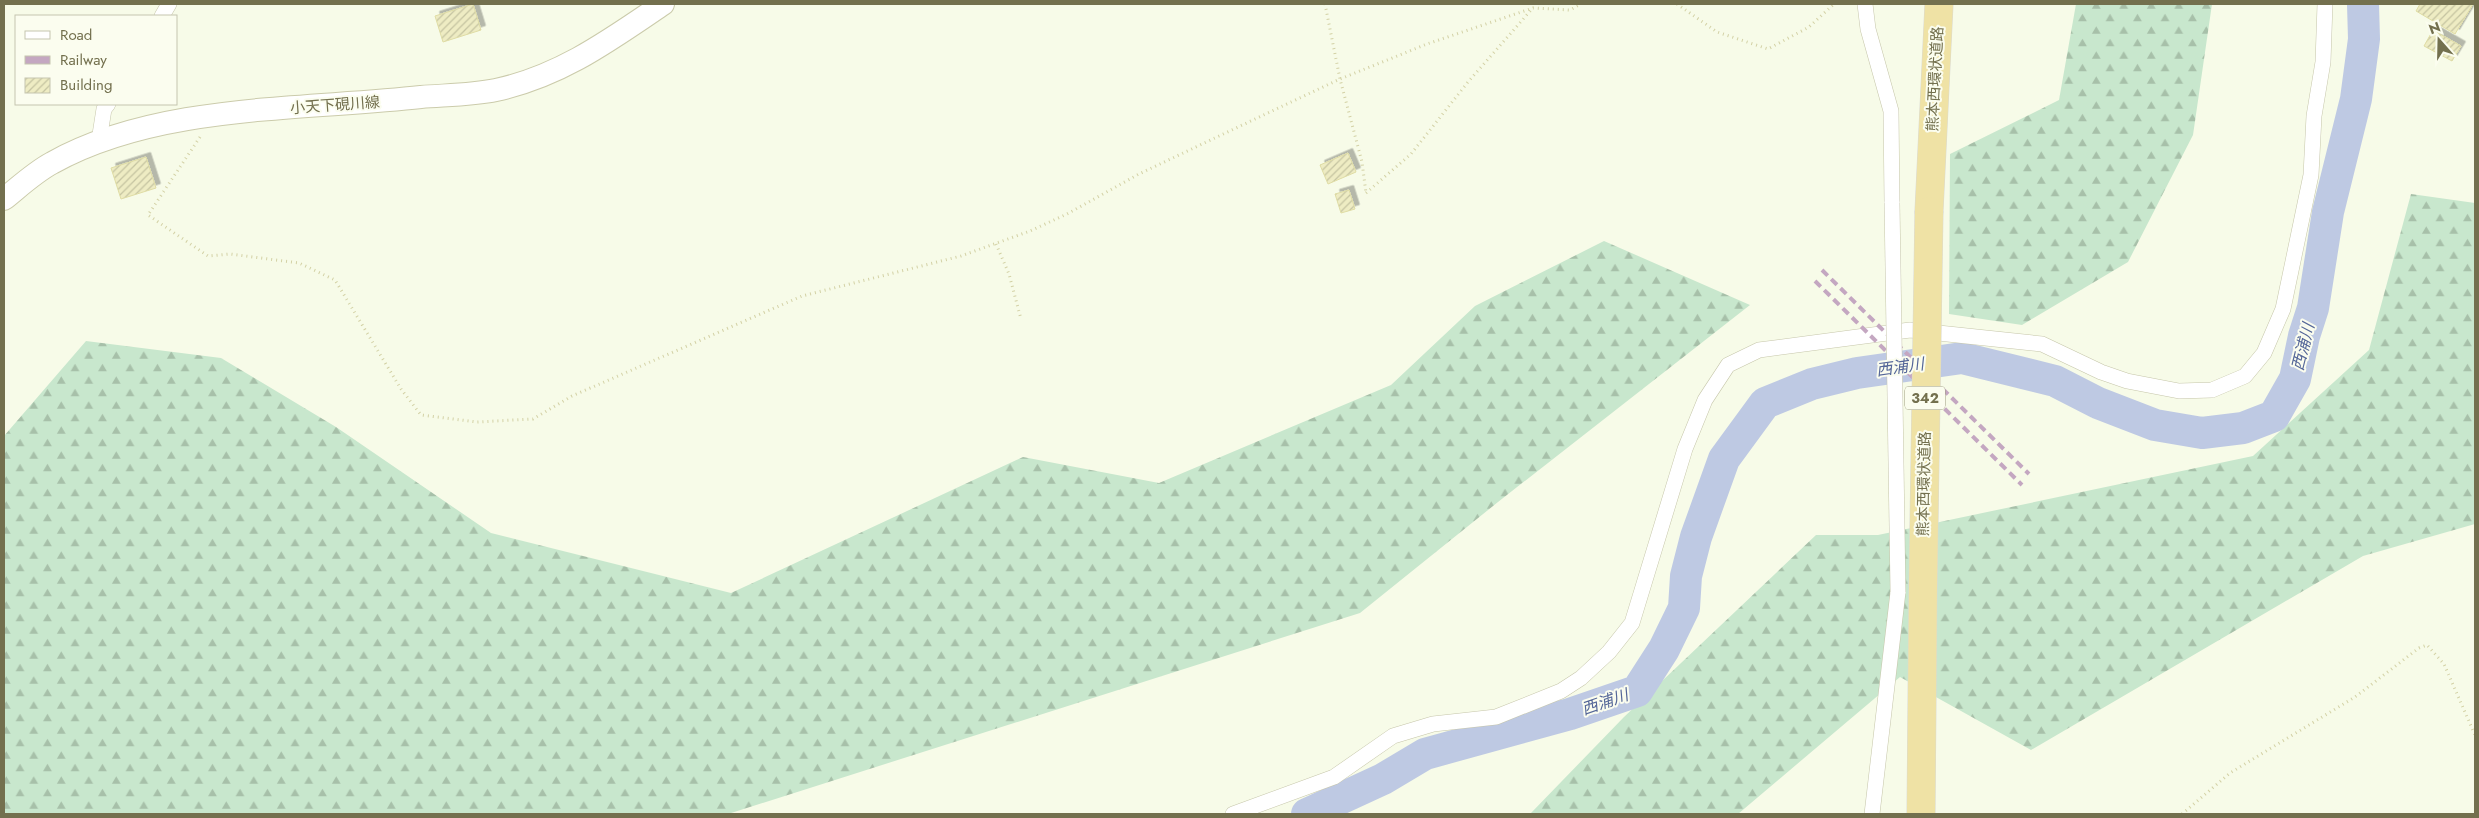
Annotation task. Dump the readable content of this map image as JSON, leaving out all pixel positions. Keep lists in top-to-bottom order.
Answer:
{
  "streets": {
    "highway": ["熊本西環状道路", "342"],
    "main road": ["小天下硯川線"]
  },
  "water": ["西浦川"],
  "legend": ["Road", "Railway", "Building"],
  "north": "top"
}
